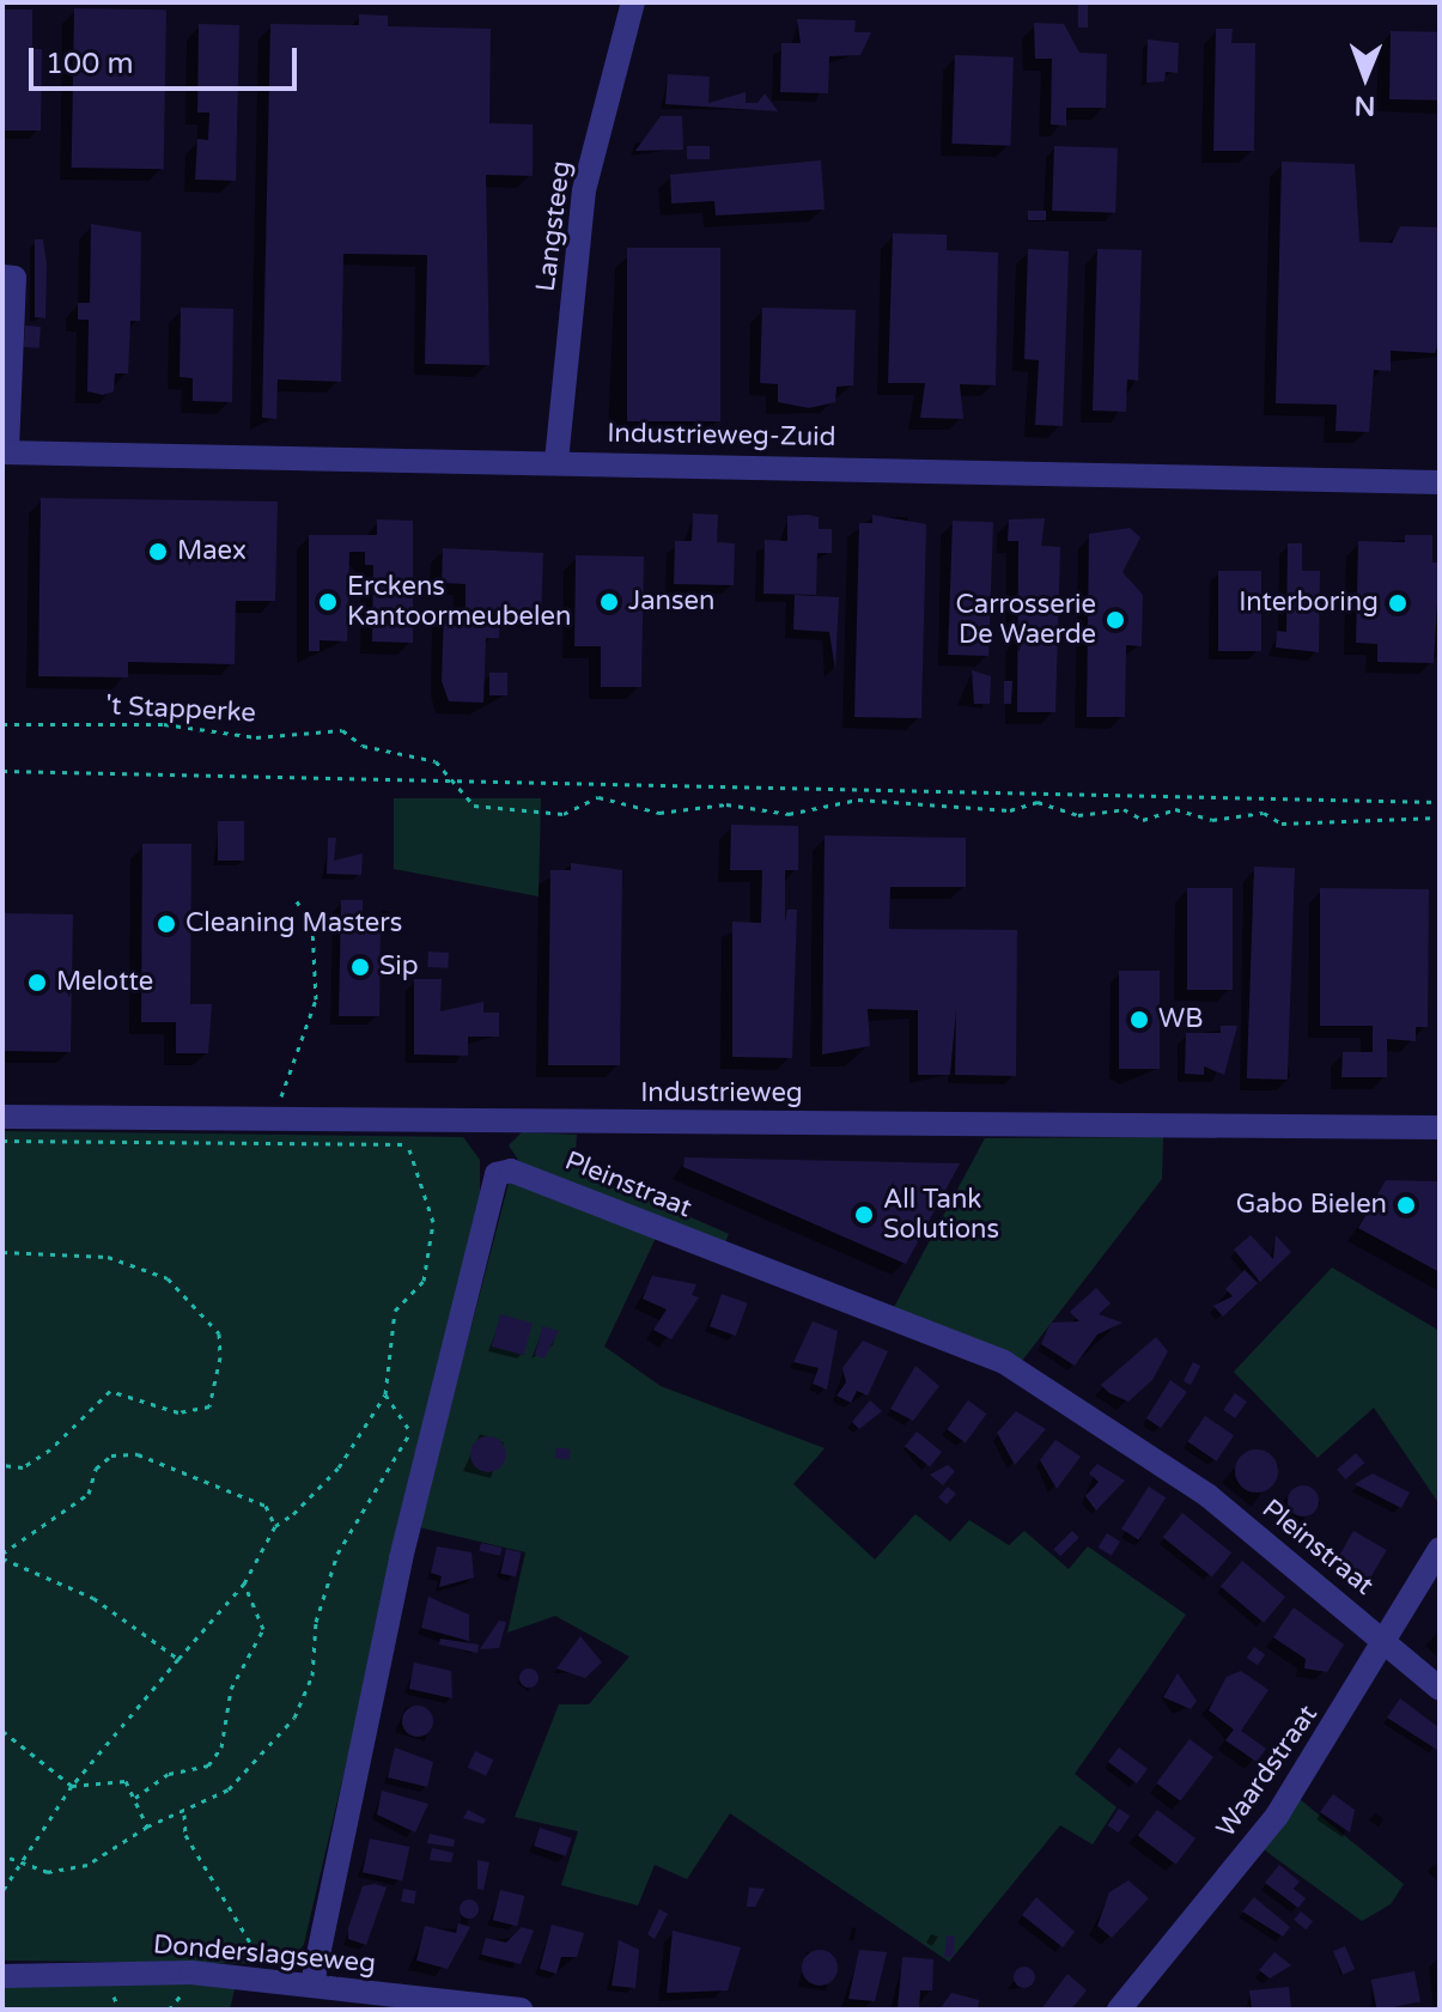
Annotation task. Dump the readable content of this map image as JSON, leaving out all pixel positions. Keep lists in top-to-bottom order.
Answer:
{
  "streets": {
    "street": [
      "Langsteeg",
      "Industrieweg-Zuid",
      "Industrieweg",
      "Pleinstraat",
      "Waardstraat",
      "Donderslagseweg"
    ],
    "path": ["'t Stapperke"]
  },
  "crossings": [
    ["Langsteeg", "Industrieweg-Zuid"],
    ["Pleinstraat", "Waardstraat"],
    ["Pleinstraat", "Donderslagseweg"]
  ],
  "places": [
    "Maex",
    "Erckens Kantoormeubelen",
    "Jansen",
    "Interboring",
    "Carrosserie De Waerde",
    "Cleaning Masters",
    "Sip",
    "Melotte",
    "WB",
    "Gabo Bielen",
    "All Tank Solutions"
  ],
  "scale_bar": "100 m",
  "north": "bottom"
}
